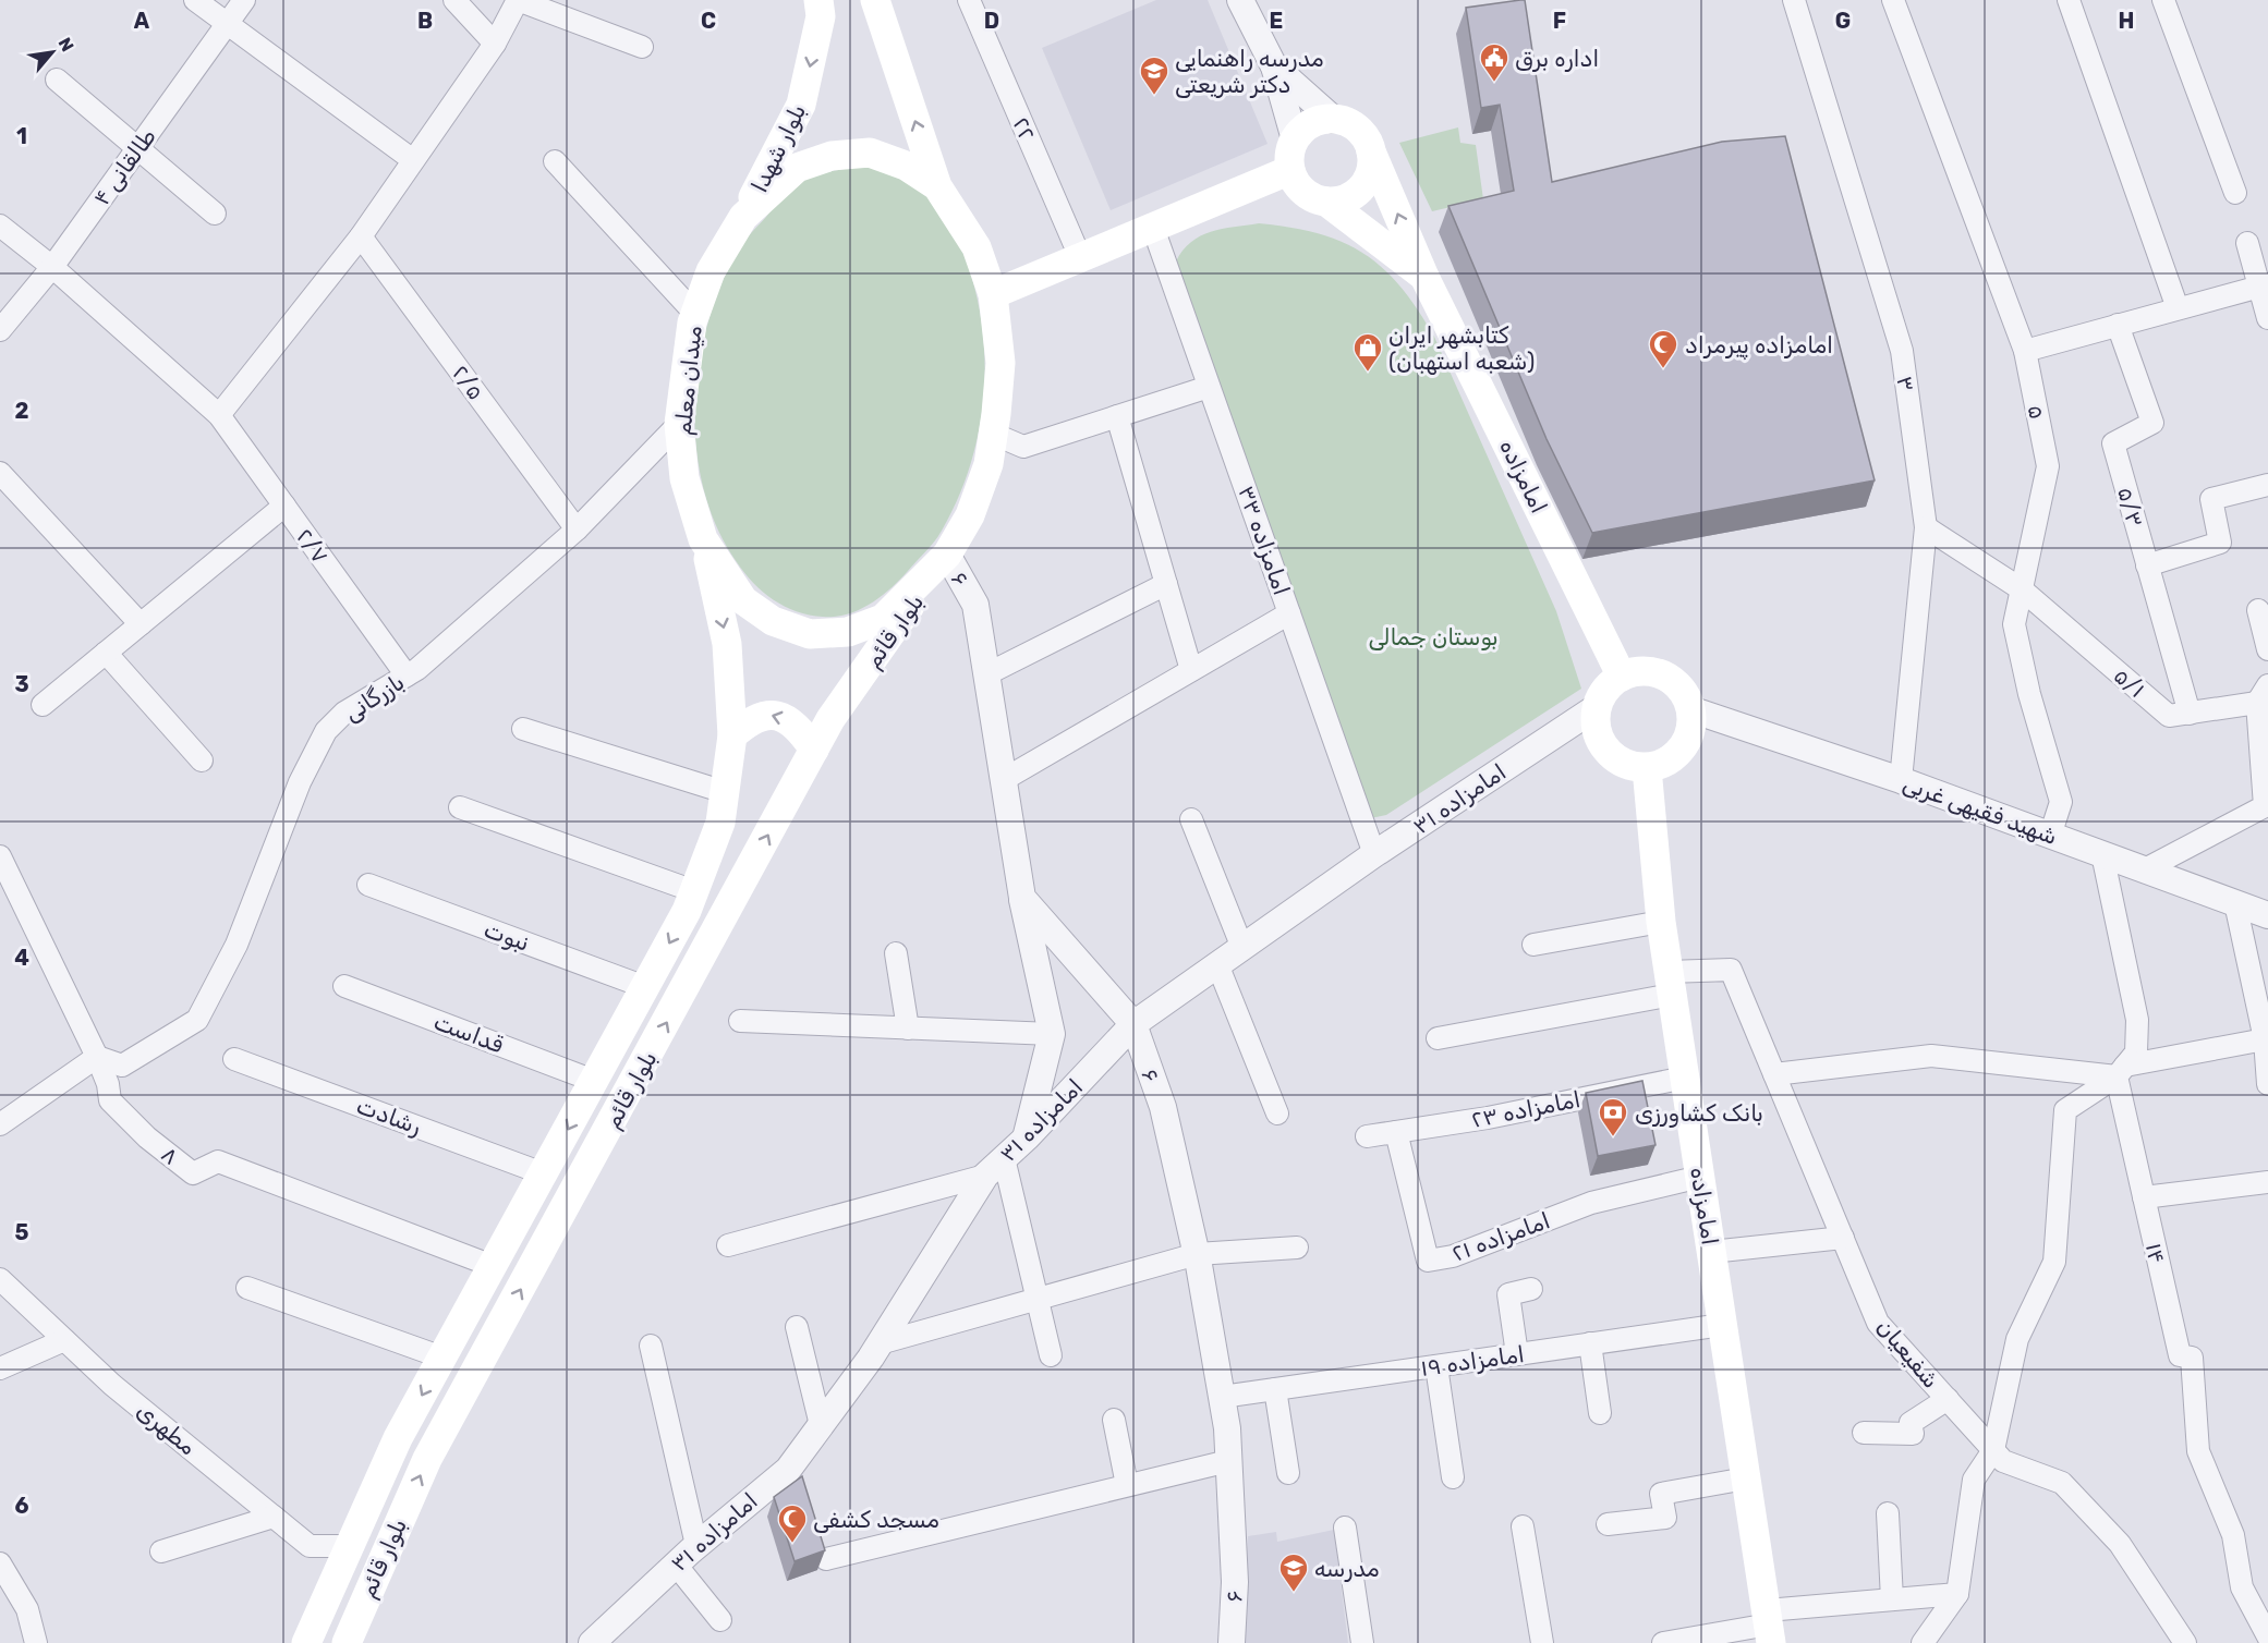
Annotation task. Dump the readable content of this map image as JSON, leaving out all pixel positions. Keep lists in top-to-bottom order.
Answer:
{
  "streets": {
    "main road": [
      "بلوار شهدا",
      "میدان معلم",
      "امامزاده",
      "بلوار قائم"
    ],
    "street": [
      "۲۲",
      "طالقانی ۴",
      "۲/۵",
      "۳",
      "۵",
      "۵/۳",
      "امامزاده ۳۳",
      "۲/۷",
      "۶",
      "۵/۱",
      "بازرگانی",
      "امامزاده ۳۱",
      "شهید فقیهی غربی",
      "نبوت",
      "قداست",
      "امامزاده ۲۳",
      "رشادت",
      "۸",
      "امامزاده ۲۱",
      "۱۴",
      "شفیعیان",
      "امامزاده ۱۹",
      "مطهری"
    ]
  },
  "crossings": [
    ["بلوار شهدا", "میدان معلم"],
    ["طالقانی ۴", "۲/۷"],
    ["میدان معلم", "۶"],
    ["میدان معلم", "بلوار قائم"],
    ["میدان معلم", "بازرگانی"],
    ["۲/۵", "بازرگانی"],
    ["۳", "۵/۱"],
    ["۳", "شهید فقیهی غربی"],
    ["۵", "۵/۱"],
    ["۵", "شهید فقیهی غربی"],
    ["امامزاده", "امامزاده ۳۱"],
    ["امامزاده", "شهید فقیهی غربی"],
    ["امامزاده", "امامزاده ۲۳"],
    ["امامزاده", "امامزاده ۲۱"],
    ["امامزاده", "شفیعیان"],
    ["امامزاده", "امامزاده ۱۹"],
    ["۵/۳", "۵/۱"],
    ["امامزاده ۳۳", "امامزاده ۳۱"],
    ["۲/۷", "بازرگانی"],
    ["۶", "بلوار قائم"],
    ["۶", "امامزاده ۳۱"],
    ["۶", "امامزاده ۱۹"],
    ["بلوار قائم", "نبوت"],
    ["بلوار قائم", "قداست"],
    ["بلوار قائم", "رشادت"],
    ["بلوار قائم", "۸"],
    ["بلوار قائم", "مطهری"],
    ["بازرگانی", "۸"],
    ["امامزاده ۳۱", "شهید فقیهی غربی"],
    ["امامزاده ۲۳", "امامزاده ۲۱"]
  ],
  "one_way": ["بلوار شهدا"],
  "parks": ["بوستان جمالی"],
  "places": {
    "public building": ["اداره برق"],
    "school or university": ["مدرسه راهنمایی دکتر شریعتی", "مدرسه"],
    "mosque": ["امامزاده پیرمراد", "مسجد کشفی"],
    "shop": ["کتابشهر ایران (شعبه استهبان)"],
    "bank": ["بانک کشاورزی"]
  },
  "north": "top right",
  "grid": {
    "columns": [
      "A",
      "B",
      "C",
      "D",
      "E",
      "F",
      "G",
      "H"
    ],
    "rows": [
      "1",
      "2",
      "3",
      "4",
      "5",
      "6"
    ]
  }
}
